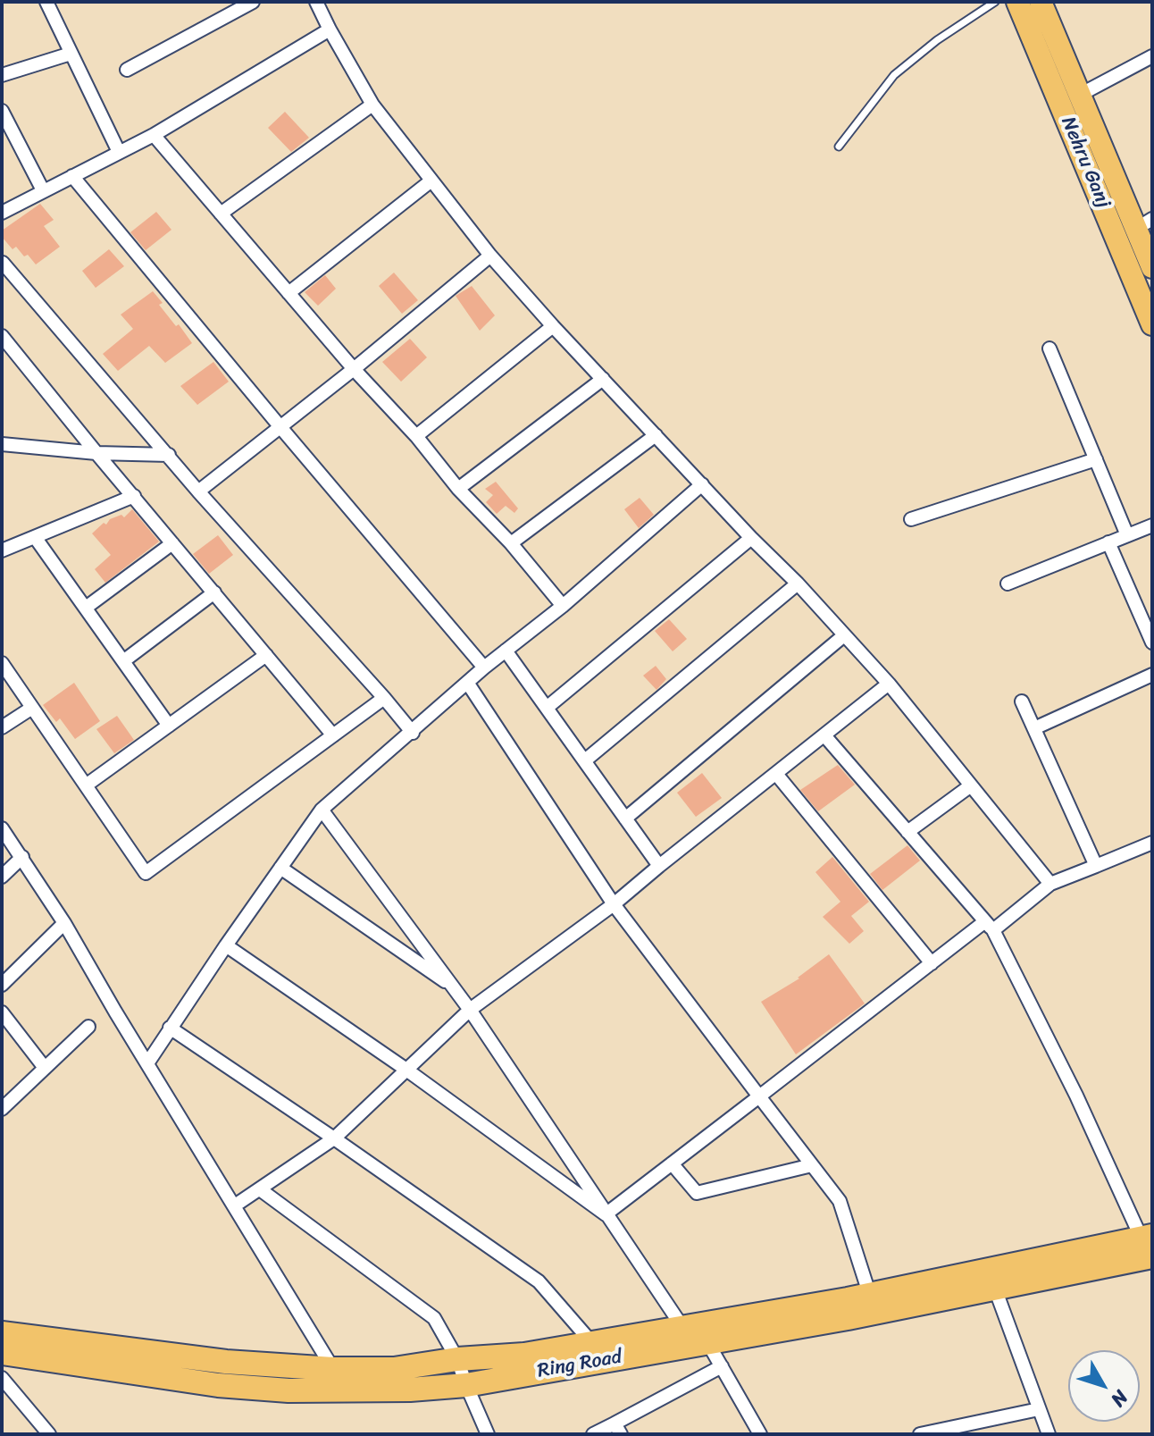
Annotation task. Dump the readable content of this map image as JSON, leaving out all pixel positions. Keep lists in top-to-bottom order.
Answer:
{
  "streets": {
    "highway": ["Ring Road"],
    "main road": ["Nehru Ganj"]
  },
  "north": "bottom right"
}
